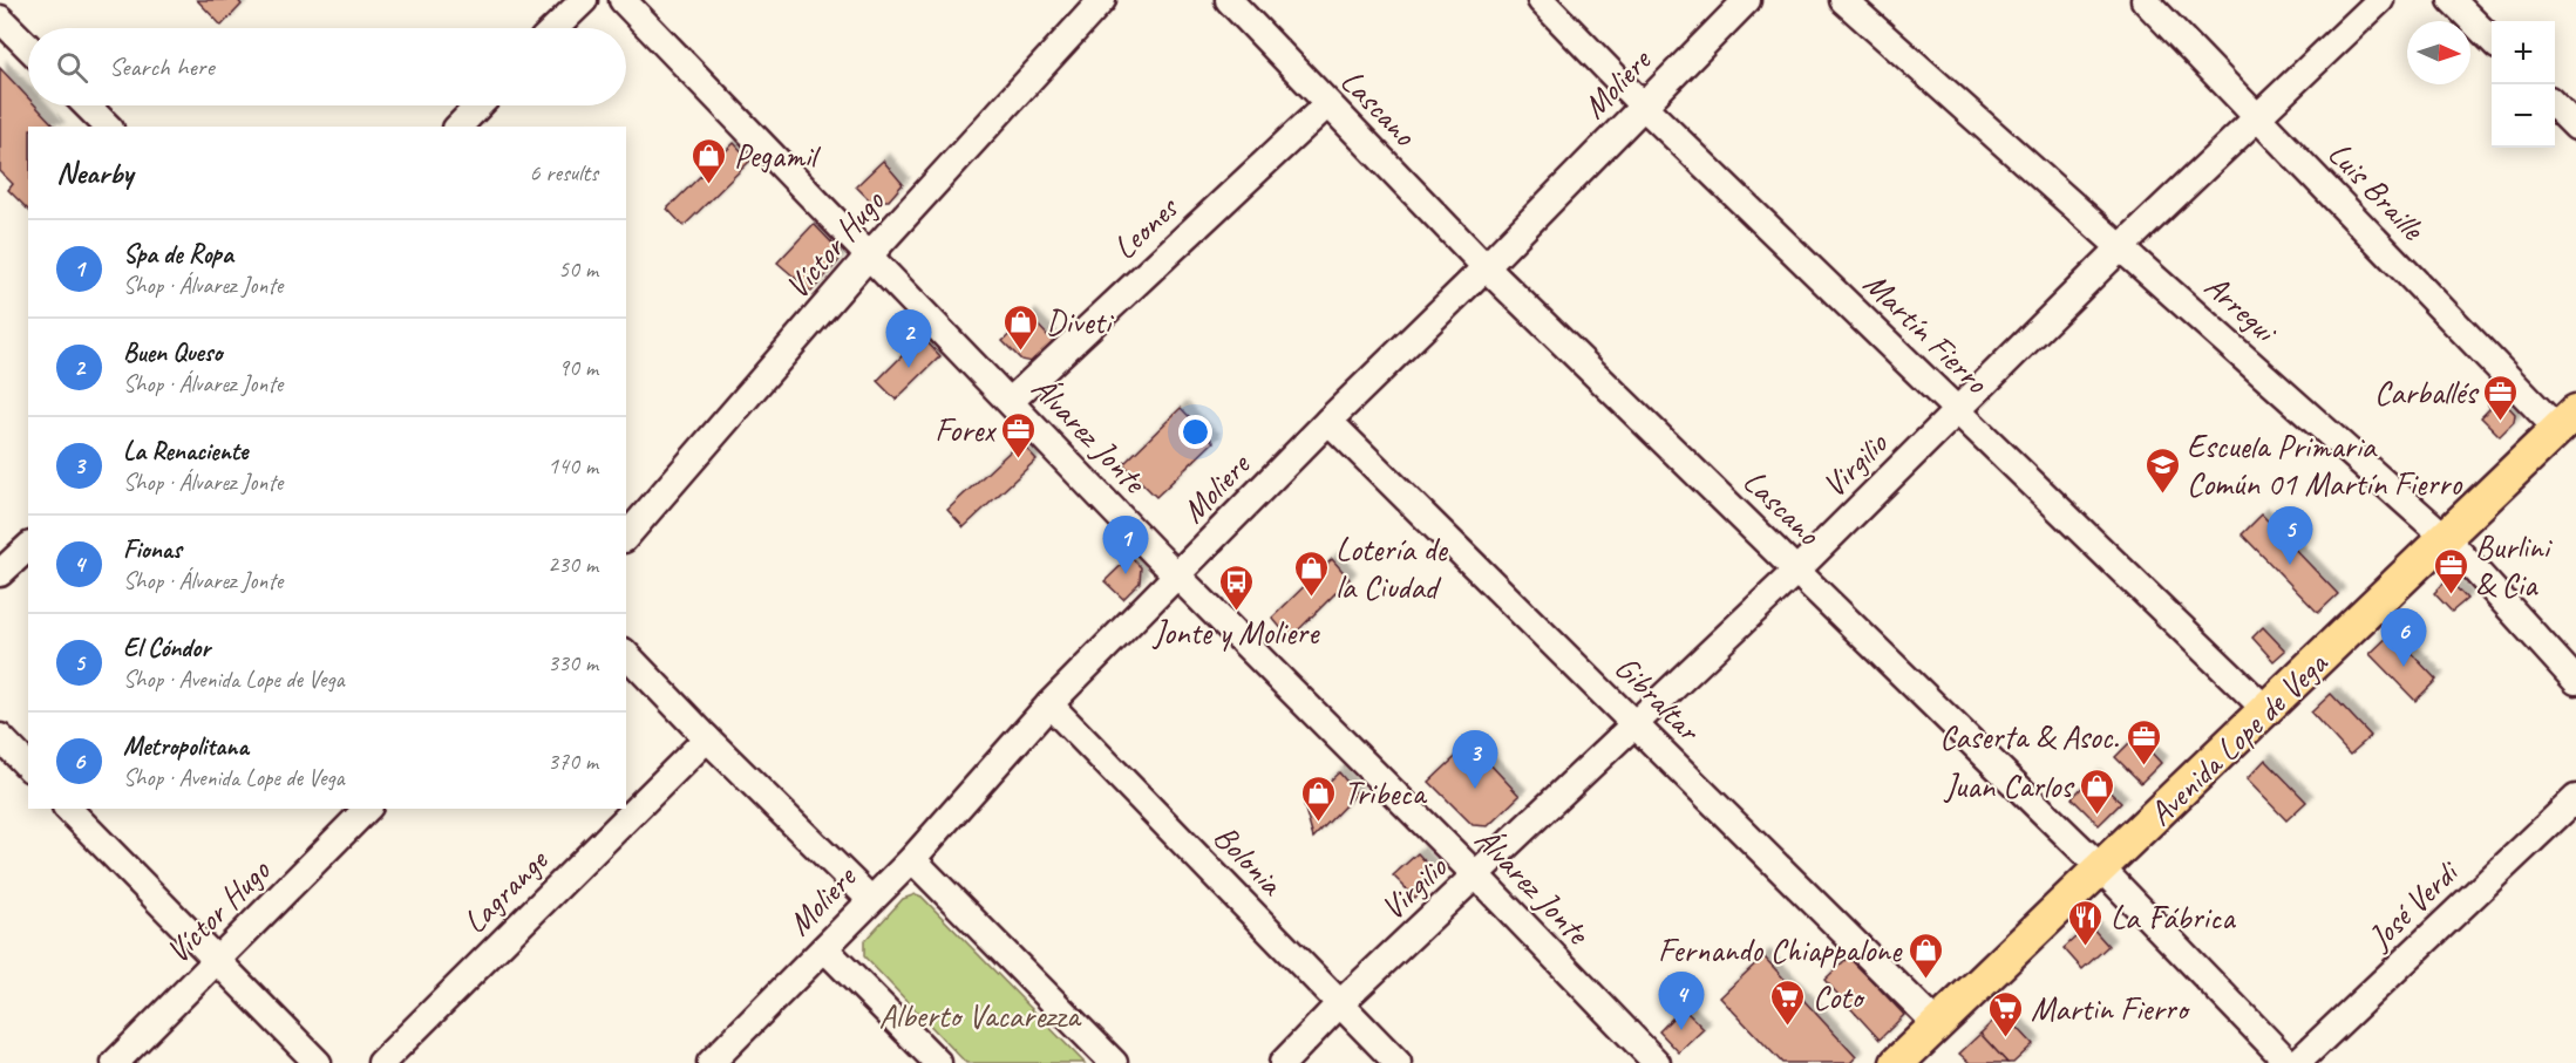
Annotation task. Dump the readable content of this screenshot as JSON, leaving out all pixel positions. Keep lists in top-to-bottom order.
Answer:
{
  "streets": {
    "main road": ["Avenida Lope de Vega"],
    "street": [
      "Moliere",
      "Lascano",
      "Luis Braille",
      "Leones",
      "Víctor Hugo",
      "Arregui",
      "Martín Fierro",
      "Álvarez Jonte",
      "Virgilio",
      "Gibraltar",
      "Bolonia",
      "Lagrange",
      "José Verdi"
    ]
  },
  "crossings": [
    ["Moliere", "Lascano"],
    ["Moliere", "Martín Fierro"],
    ["Moliere", "Álvarez Jonte"],
    ["Moliere", "Gibraltar"],
    ["Moliere", "Bolonia"],
    ["Lascano", "Leones"],
    ["Lascano", "Virgilio"],
    ["Lascano", "Avenida Lope de Vega"],
    ["Luis Braille", "Virgilio"],
    ["Luis Braille", "Avenida Lope de Vega"],
    ["Leones", "Álvarez Jonte"],
    ["Víctor Hugo", "Álvarez Jonte"],
    ["Arregui", "Virgilio"],
    ["Arregui", "Avenida Lope de Vega"],
    ["Martín Fierro", "Virgilio"],
    ["Martín Fierro", "Avenida Lope de Vega"],
    ["Álvarez Jonte", "Virgilio"],
    ["Virgilio", "Gibraltar"],
    ["Virgilio", "Bolonia"],
    ["Gibraltar", "Avenida Lope de Vega"]
  ],
  "parks": ["Alberto Vacarezza"],
  "places": {
    "shop": [
      "Pegamil",
      "Diveti",
      "Lotería de la Ciudad",
      "Juan Carlos",
      "Tribeca",
      "Fernando Chiappalone"
    ],
    "office": [
      "Carballés",
      "Forex",
      "Burlini & Cia",
      "Caserta & Asoc."
    ],
    "school or university": ["Escuela Primaria Común 01 Martín Fierro"],
    "bus stop": ["Jonte y Moliere"],
    "restaurant": ["La Fábrica"],
    "supermarket": ["Coto", "Martin Fierro"]
  },
  "north": "right",
  "page": {
    "map_buttons": ["+", "−"],
    "search": "Search here",
    "heading": ["Nearby", "6 results"],
    "list": [
      {
        "mark": "1",
        "name": "Spa de Ropa",
        "note": "Shop · Álvarez Jonte",
        "value": "50 m"
      },
      {
        "mark": "2",
        "name": "Buen Queso",
        "note": "Shop · Álvarez Jonte",
        "value": "90 m"
      },
      {
        "mark": "3",
        "name": "La Renaciente",
        "note": "Shop · Álvarez Jonte",
        "value": "140 m"
      },
      {
        "mark": "4",
        "name": "Fionas",
        "note": "Shop · Álvarez Jonte",
        "value": "230 m"
      },
      {
        "mark": "5",
        "name": "El Cóndor",
        "note": "Shop · Avenida Lope de Vega",
        "value": "330 m"
      },
      {
        "mark": "6",
        "name": "Metropolitana",
        "note": "Shop · Avenida Lope de Vega",
        "value": "370 m"
      }
    ],
    "pins": [
      "2",
      "5",
      "1",
      "6",
      "3",
      "4"
    ]
  }
}
